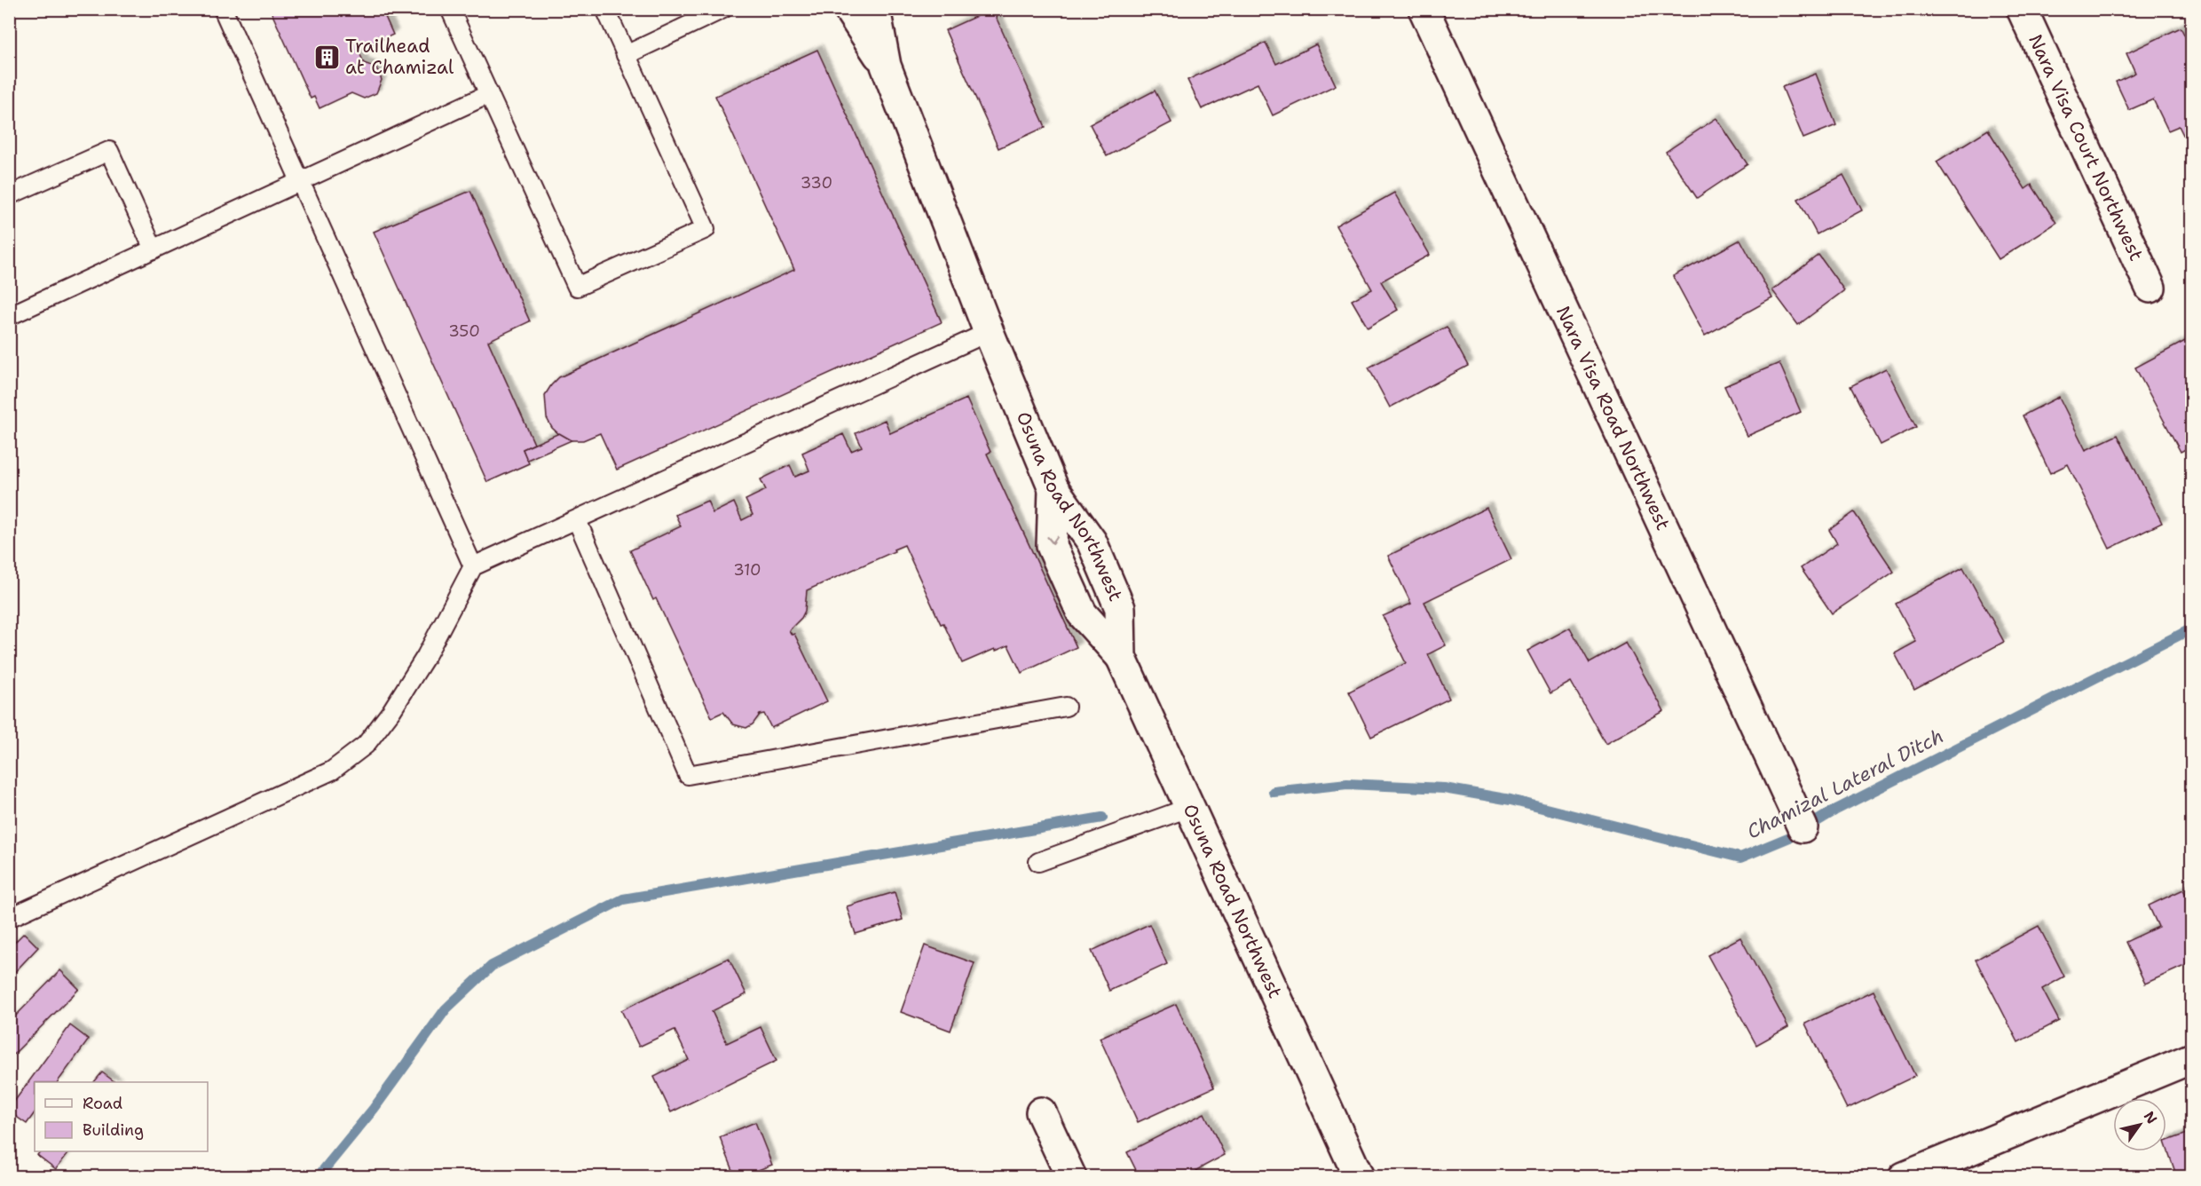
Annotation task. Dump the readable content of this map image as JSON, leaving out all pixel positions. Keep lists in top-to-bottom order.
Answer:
{
  "streets": {
    "street": ["Nara Visa Court Northwest", "Nara Visa Road Northwest", "Osuna Road Northwest"]
  },
  "water": ["Chamizal Lateral Ditch"],
  "places": {
    "building": ["Trailhead at Chamizal"]
  },
  "house_numbers": ["330", "350", "310"],
  "legend": ["Road", "Building"],
  "north": "top right"
}
